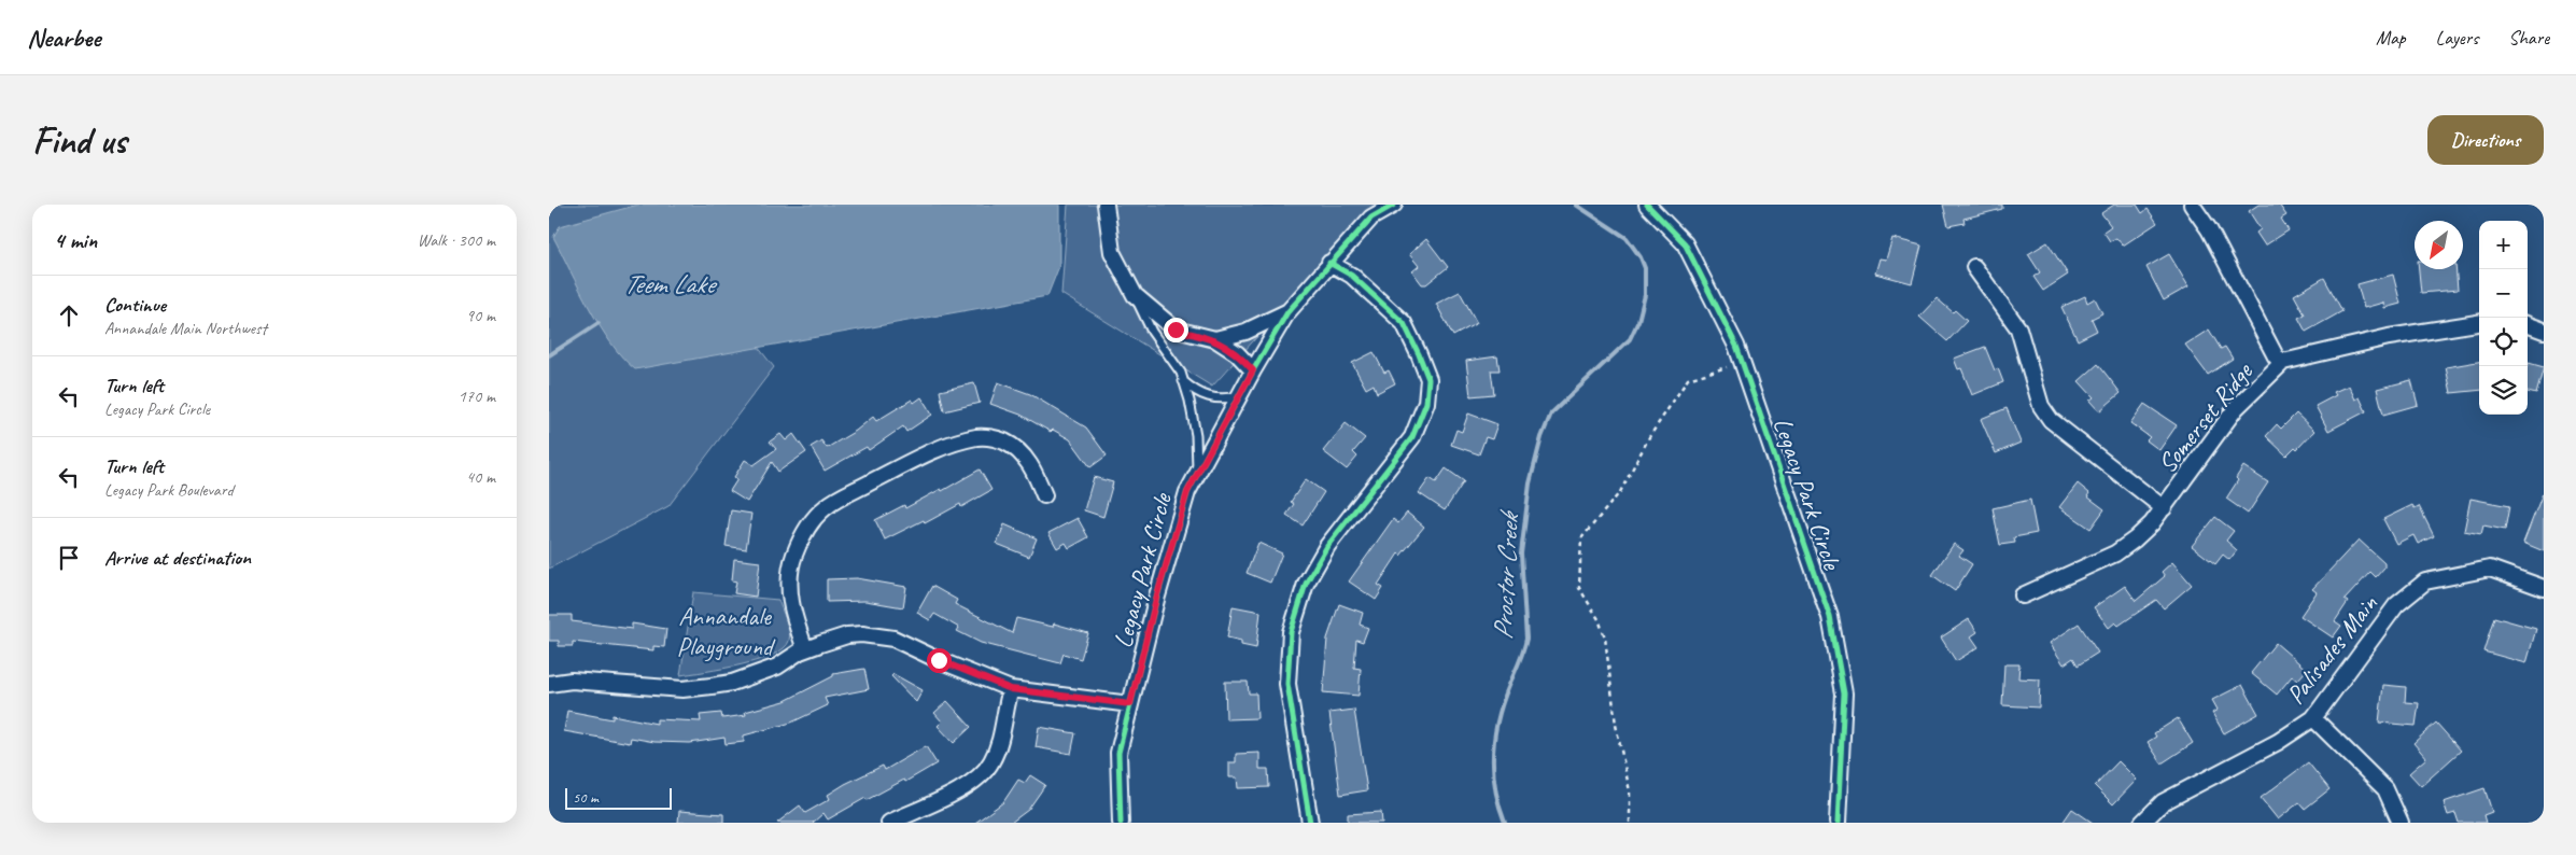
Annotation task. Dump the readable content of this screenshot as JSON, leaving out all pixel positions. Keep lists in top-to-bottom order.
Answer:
{
  "streets": {
    "street": ["Somerset Ridge", "Legacy Park Circle", "Palisades Main"]
  },
  "water": ["Teem Lake", "Proctor Creek"],
  "parks": ["Annandale Playground"],
  "scale_bar": "50 m",
  "north": "bottom left",
  "page": {
    "header": "Nearbee",
    "nav": ["Map", "Layers", "Share"],
    "buttons": "Directions",
    "title": "Find us",
    "heading": ["4 min", "Walk · 300 m"],
    "map_buttons": ["+", "−"],
    "list": [
      ["Continue", "Annandale Main Northwest", "90 m"],
      ["Turn left", "Legacy Park Circle", "170 m"],
      ["Turn left", "Legacy Park Boulevard", "40 m"],
      "Arrive at destination"
    ],
    "scale": "50 m"
  }
}
